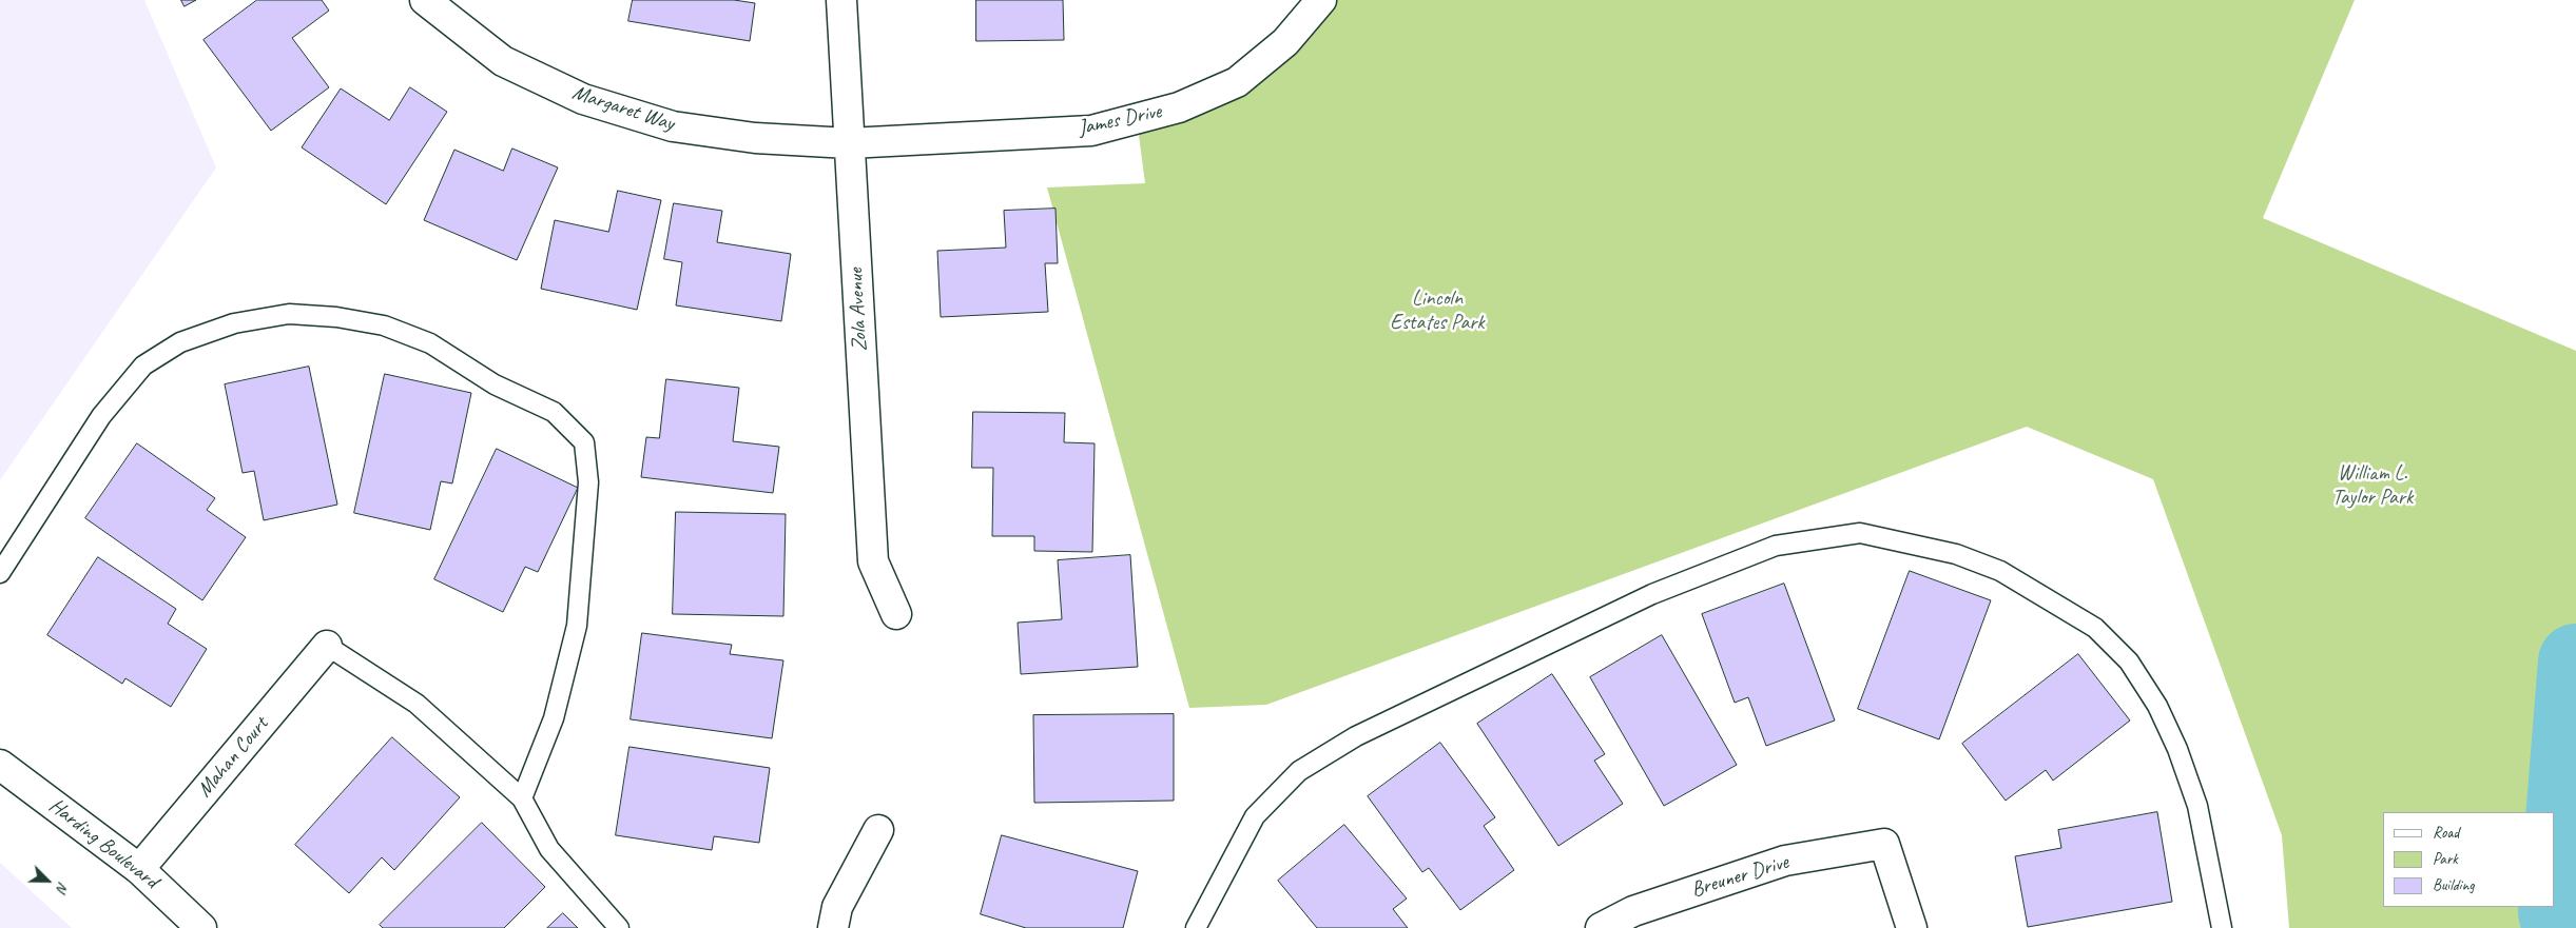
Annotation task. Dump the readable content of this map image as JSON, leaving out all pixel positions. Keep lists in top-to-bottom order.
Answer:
{
  "streets": {
    "street": [
      "Margaret Way",
      "James Drive",
      "Zola Avenue",
      "Mahan Court",
      "Harding Boulevard",
      "Breuner Drive"
    ]
  },
  "crossings": [
    ["Margaret Way", "James Drive"],
    ["Margaret Way", "Zola Avenue"],
    ["James Drive", "Zola Avenue"],
    ["Mahan Court", "Harding Boulevard"]
  ],
  "parks": ["Lincoln Estates Park", "William L. Taylor Park"],
  "legend": ["Road", "Park", "Building"],
  "north": "bottom right"
}
